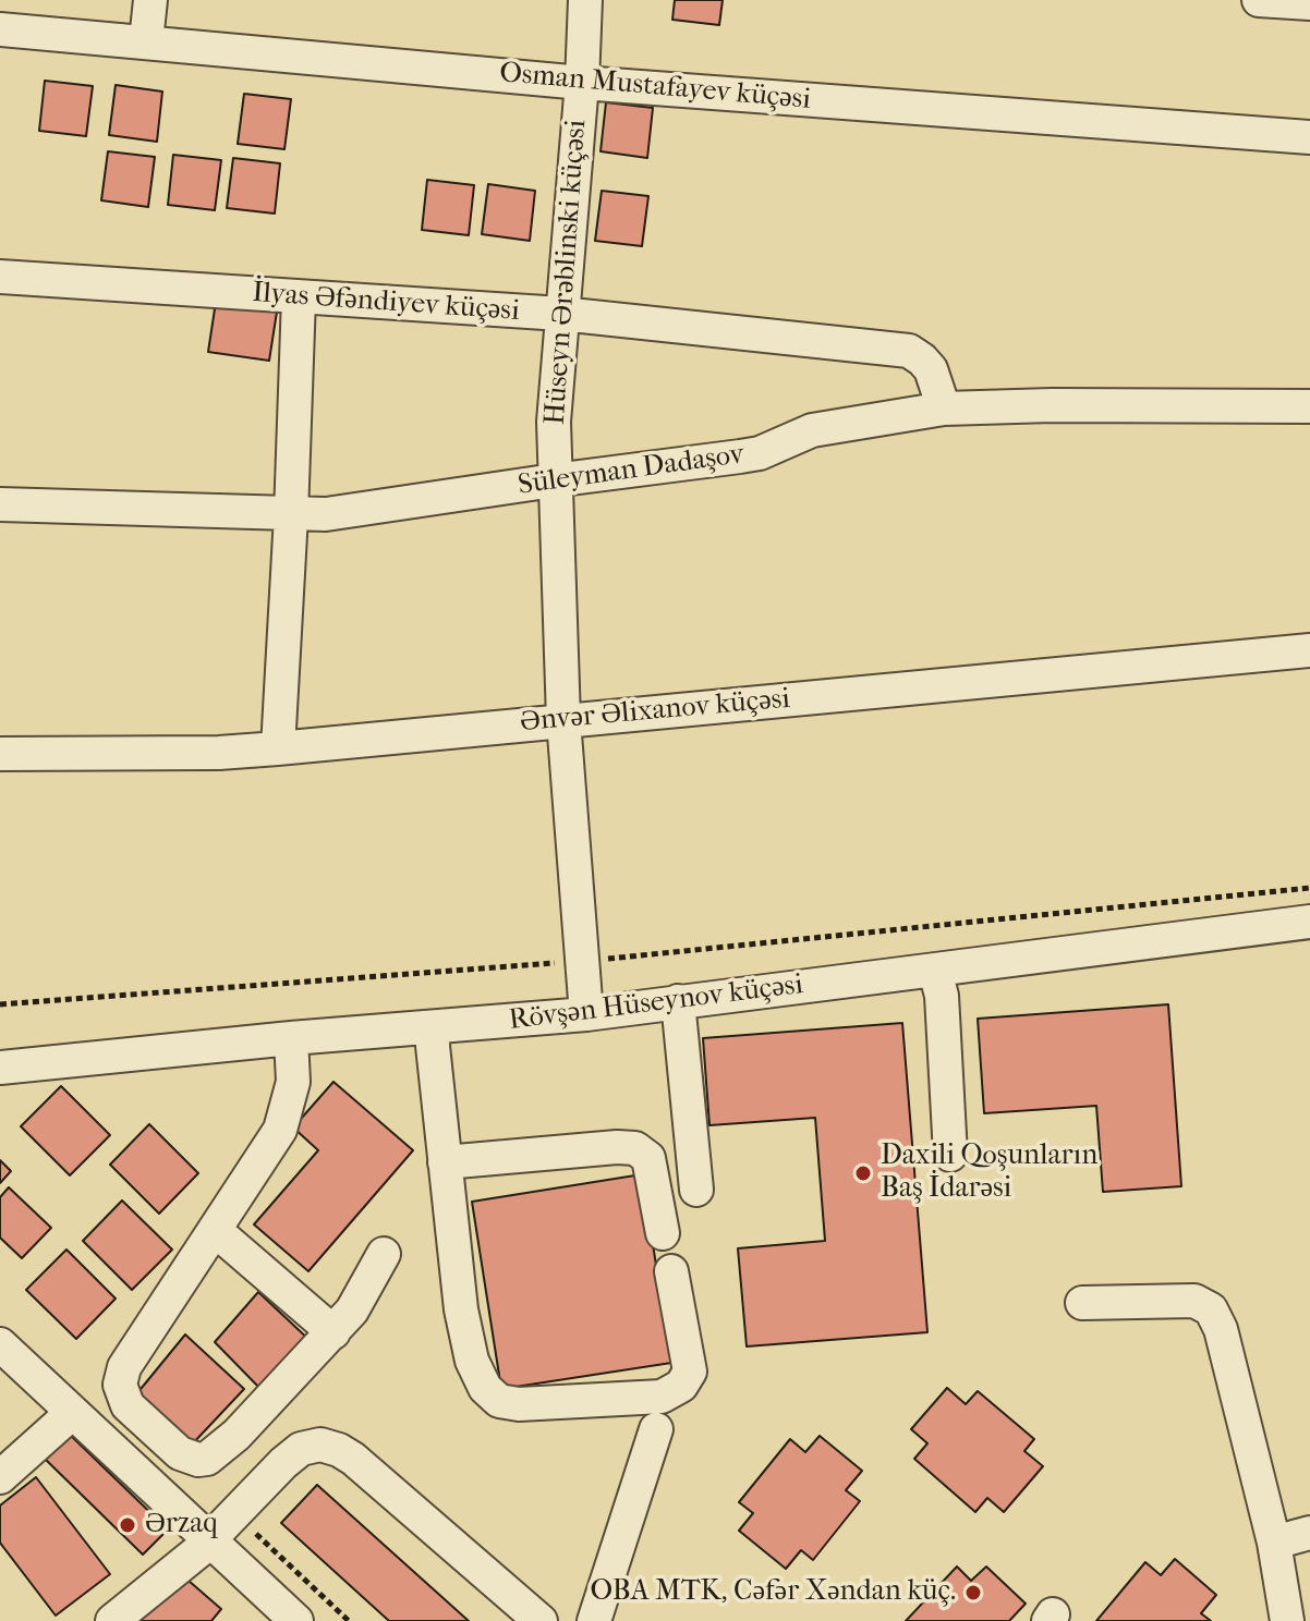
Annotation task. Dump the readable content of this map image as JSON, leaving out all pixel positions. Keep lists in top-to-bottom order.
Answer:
{
  "streets": {
    "street": [
      "Osman Mustafayev küçəsi",
      "Hüseyn Ərəblinski küçəsi",
      "İlyas Əfəndiyev küçəsi",
      "Süleyman Dadaşov",
      "Ənvər Əlixanov küçəsi",
      "Rövşən Hüseynov küçəsi"
    ]
  },
  "crossings": [
    ["Osman Mustafayev küçəsi", "Hüseyn Ərəblinski küçəsi"],
    ["Hüseyn Ərəblinski küçəsi", "İlyas Əfəndiyev küçəsi"],
    ["Hüseyn Ərəblinski küçəsi", "Süleyman Dadaşov"],
    ["Hüseyn Ərəblinski küçəsi", "Ənvər Əlixanov küçəsi"],
    ["Hüseyn Ərəblinski küçəsi", "Rövşən Hüseynov küçəsi"],
    ["İlyas Əfəndiyev küçəsi", "Süleyman Dadaşov"]
  ],
  "places": ["Daxili Qoşunların Baş İdarəsi", "Ərzaq", "OBA MTK, Cəfər Xəndan küç."]
}
